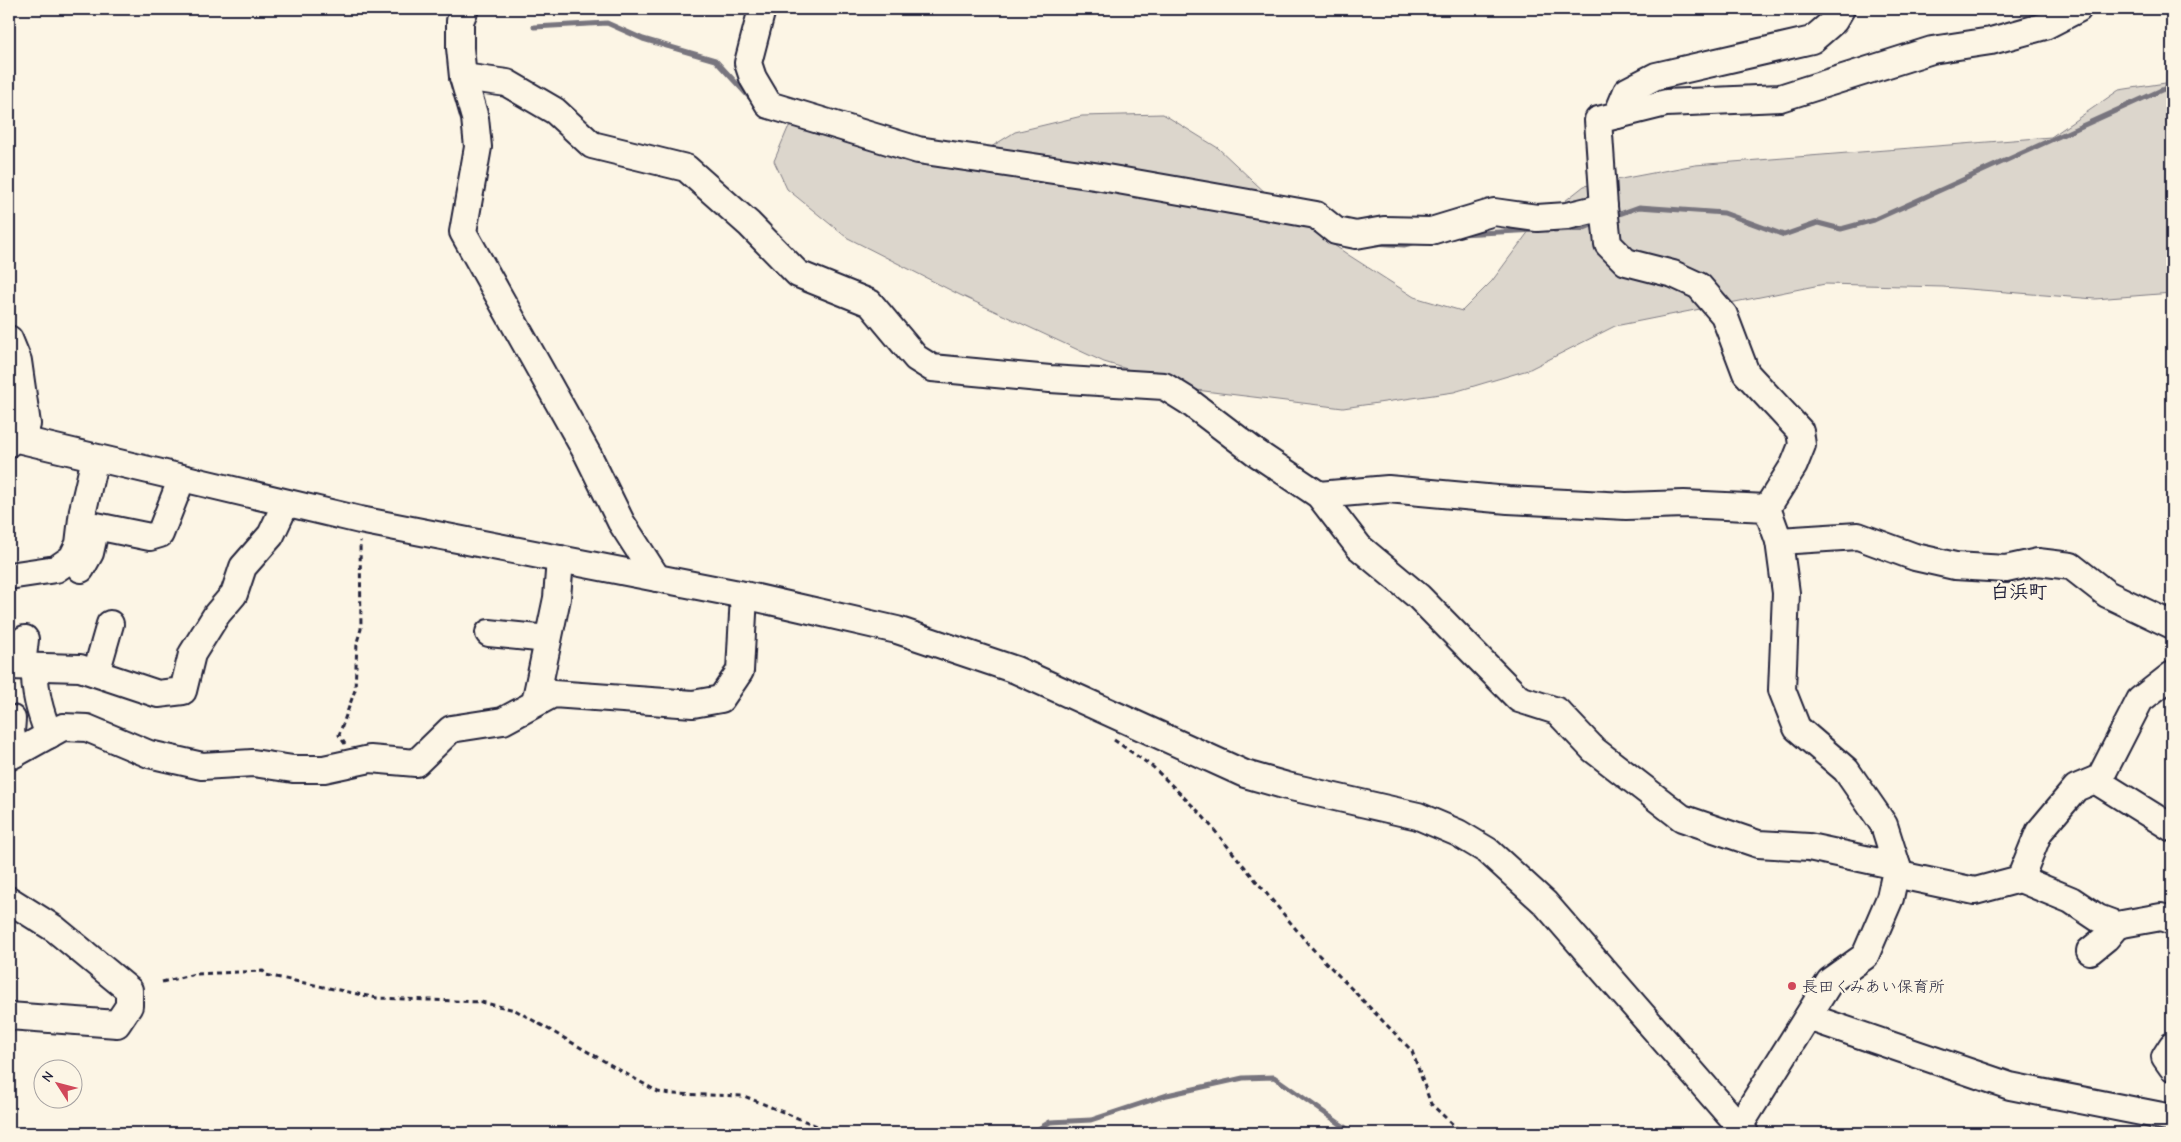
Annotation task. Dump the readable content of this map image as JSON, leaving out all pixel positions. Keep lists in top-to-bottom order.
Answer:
{
  "districts": ["白浜町"],
  "places": ["長田くみあい保育所"],
  "north": "top left"
}
